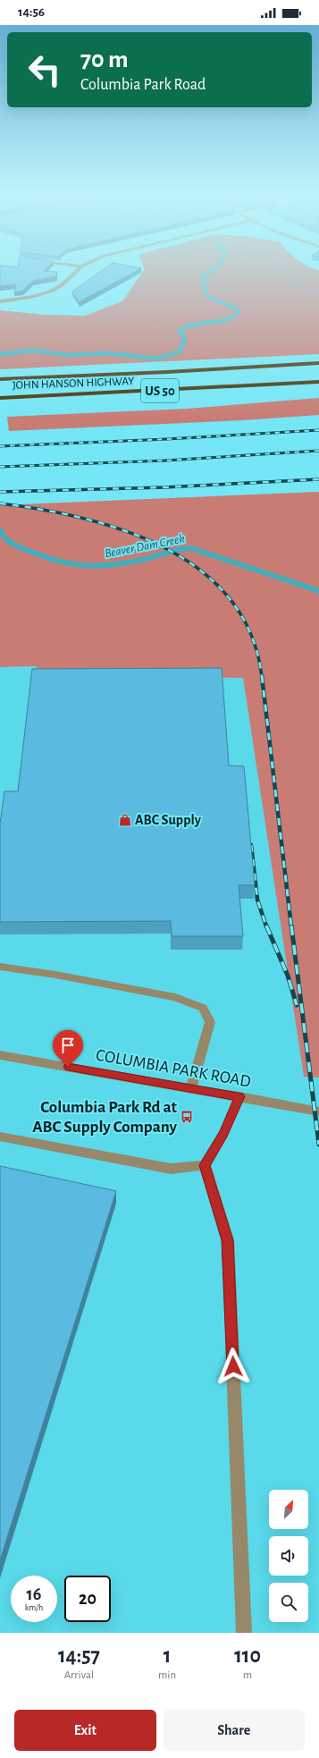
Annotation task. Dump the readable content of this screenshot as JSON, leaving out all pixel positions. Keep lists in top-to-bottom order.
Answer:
{
  "streets": {
    "highway": ["JOHN HANSON HIGHWAY", "US 50"],
    "street": ["COLUMBIA PARK ROAD"]
  },
  "water": ["Beaver Dam Creek"],
  "places": {
    "shop": ["ABC Supply"],
    "bus stop": ["Columbia Park Rd at ABC Supply Company"]
  },
  "north": "top right",
  "page": {
    "status": "14:56",
    "turn": ["70 m", "Columbia Park Road"],
    "speed": "16 km/h",
    "limit": "20",
    "eta": [
      "14:57",
      "Arrival",
      "1",
      "min",
      "110",
      "m"
    ],
    "buttons": ["Exit", "Share"]
  }
}
